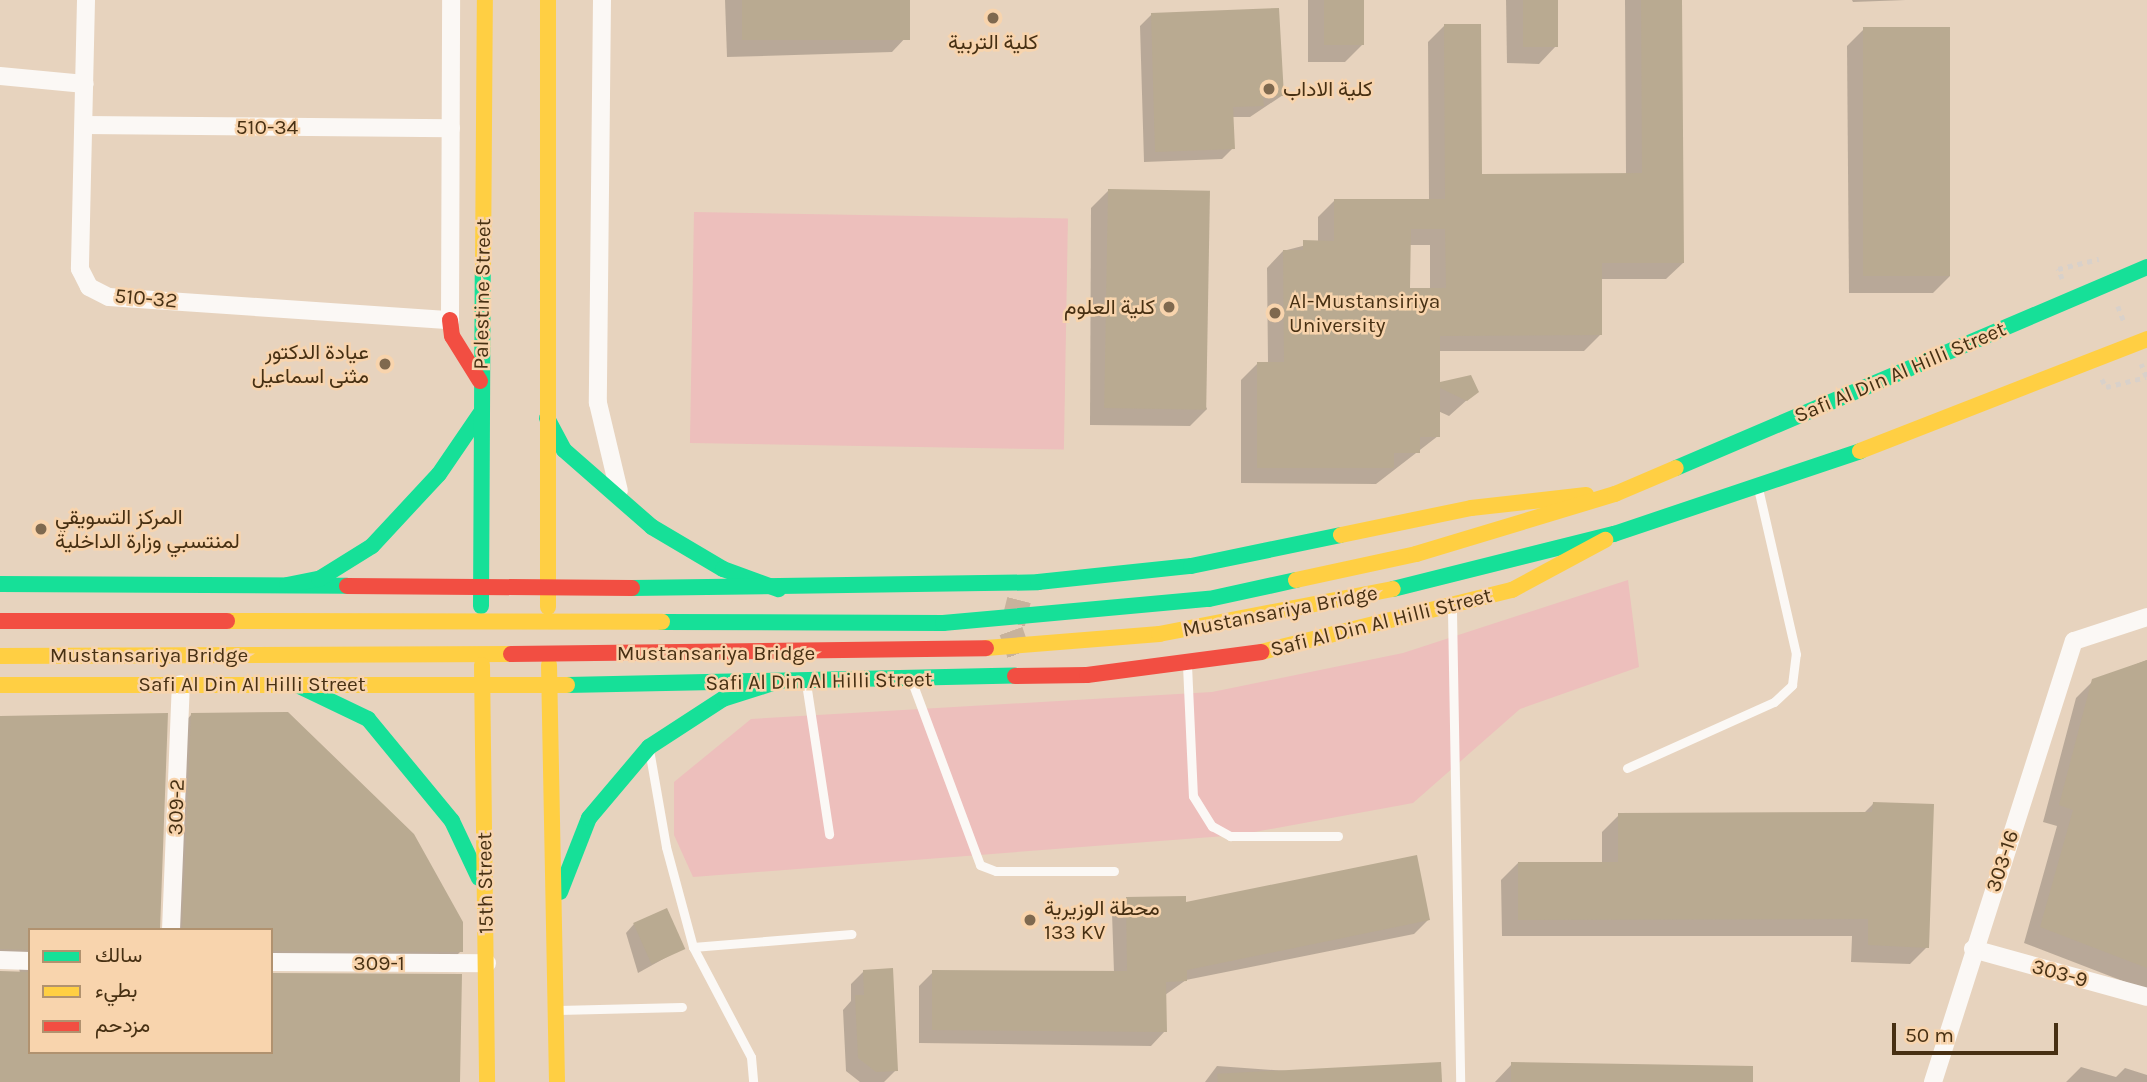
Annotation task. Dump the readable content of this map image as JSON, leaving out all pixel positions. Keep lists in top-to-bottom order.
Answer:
{
  "streets": {
    "main road": [
      "Palestine Street",
      "Safi Al Din Al Hilli Street",
      "Mustansariya Bridge",
      "15th Street"
    ],
    "street": [
      "510-34",
      "510-32",
      "309-2",
      "303-16",
      "309-1",
      "303-9"
    ]
  },
  "crossings": [
    ["510-34", "510-32"],
    ["Palestine Street", "Safi Al Din Al Hilli Street"],
    ["Safi Al Din Al Hilli Street", "Mustansariya Bridge"],
    ["Safi Al Din Al Hilli Street", "309-2"],
    ["Safi Al Din Al Hilli Street", "15th Street"],
    ["303-16", "303-9"],
    ["15th Street", "309-1"]
  ],
  "places": [
    "كلية التربية",
    "كلية الاداب",
    "كلية العلوم",
    "Al-Mustansiriya University",
    "عيادة الدكتور مثنى اسماعيل",
    "المركز التسويقي لمنتسبي وزارة الداخلية",
    "محطة الوزيرية 133 KV"
  ],
  "legend": ["سالك", "بطيء", "مزدحم"],
  "scale_bar": "50 m"
}
